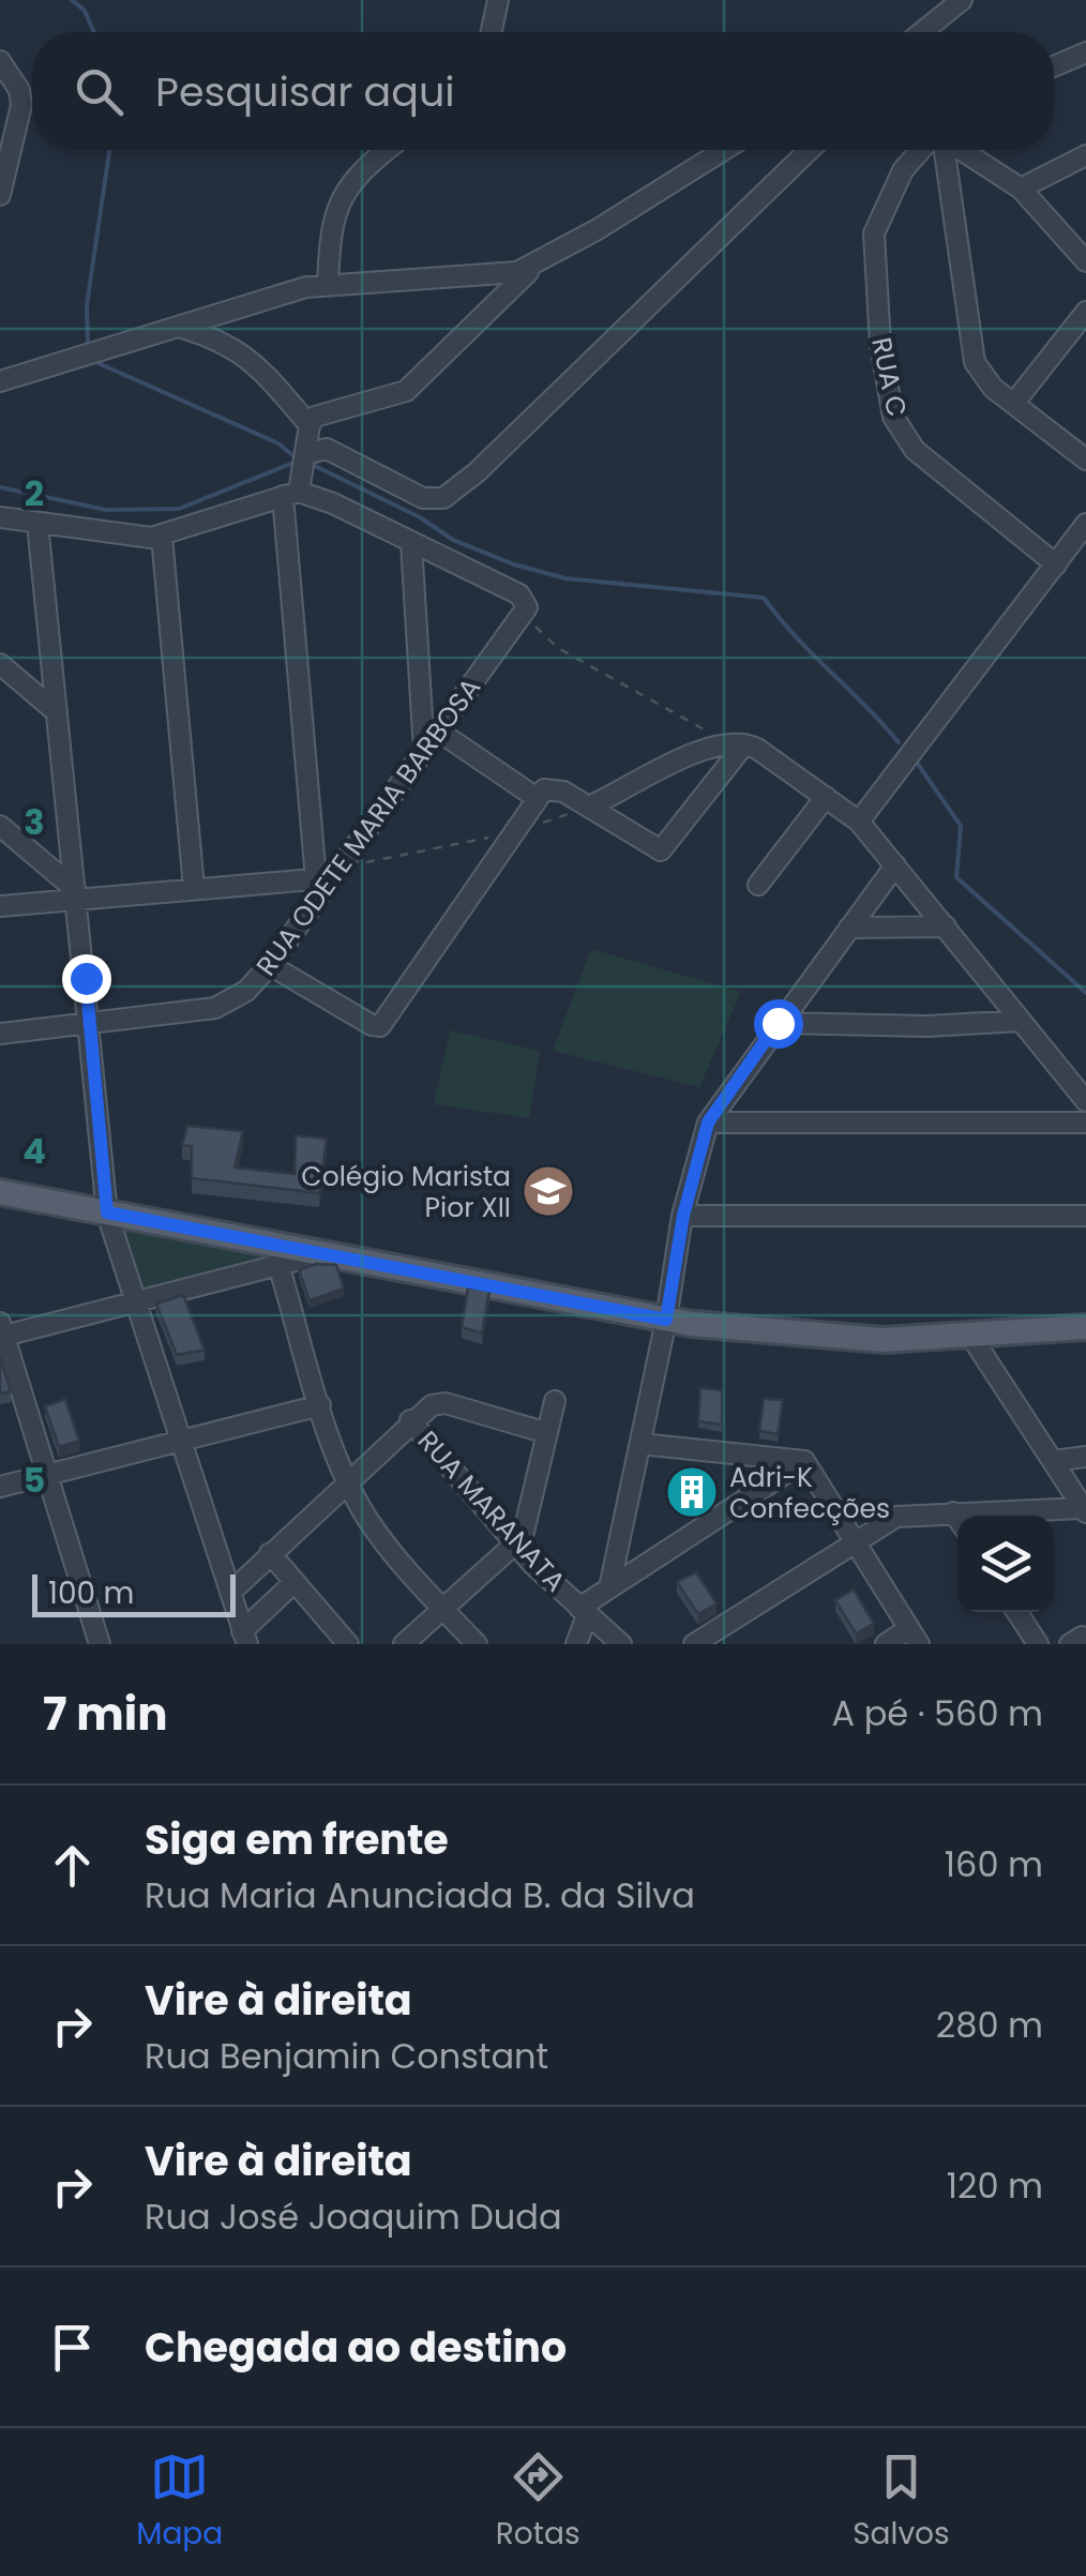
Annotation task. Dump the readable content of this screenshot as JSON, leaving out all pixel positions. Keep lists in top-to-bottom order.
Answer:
{
  "streets": {
    "street": ["RUA C", "RUA ODETE MARIA BARBOSA", "RUA MARANATA"]
  },
  "places": {
    "school or university": ["Colégio Marista Pior XII"],
    "building": ["Adri-K Confecções"]
  },
  "scale_bar": "100 m",
  "page": {
    "search": "Pesquisar aqui",
    "scale": "100 m",
    "heading": ["7 min", "A pé · 560 m"],
    "list": [
      ["Siga em frente", "Rua Maria Anunciada B. da Silva", "160 m"],
      ["Vire à direita", "Rua Benjamin Constant", "280 m"],
      ["Vire à direita", "Rua José Joaquim Duda", "120 m"],
      "Chegada ao destino"
    ],
    "nav": ["Mapa", "Rotas", "Salvos"]
  },
  "grid": {
    "rows": [
      "2",
      "3",
      "4",
      "5"
    ]
  }
}
